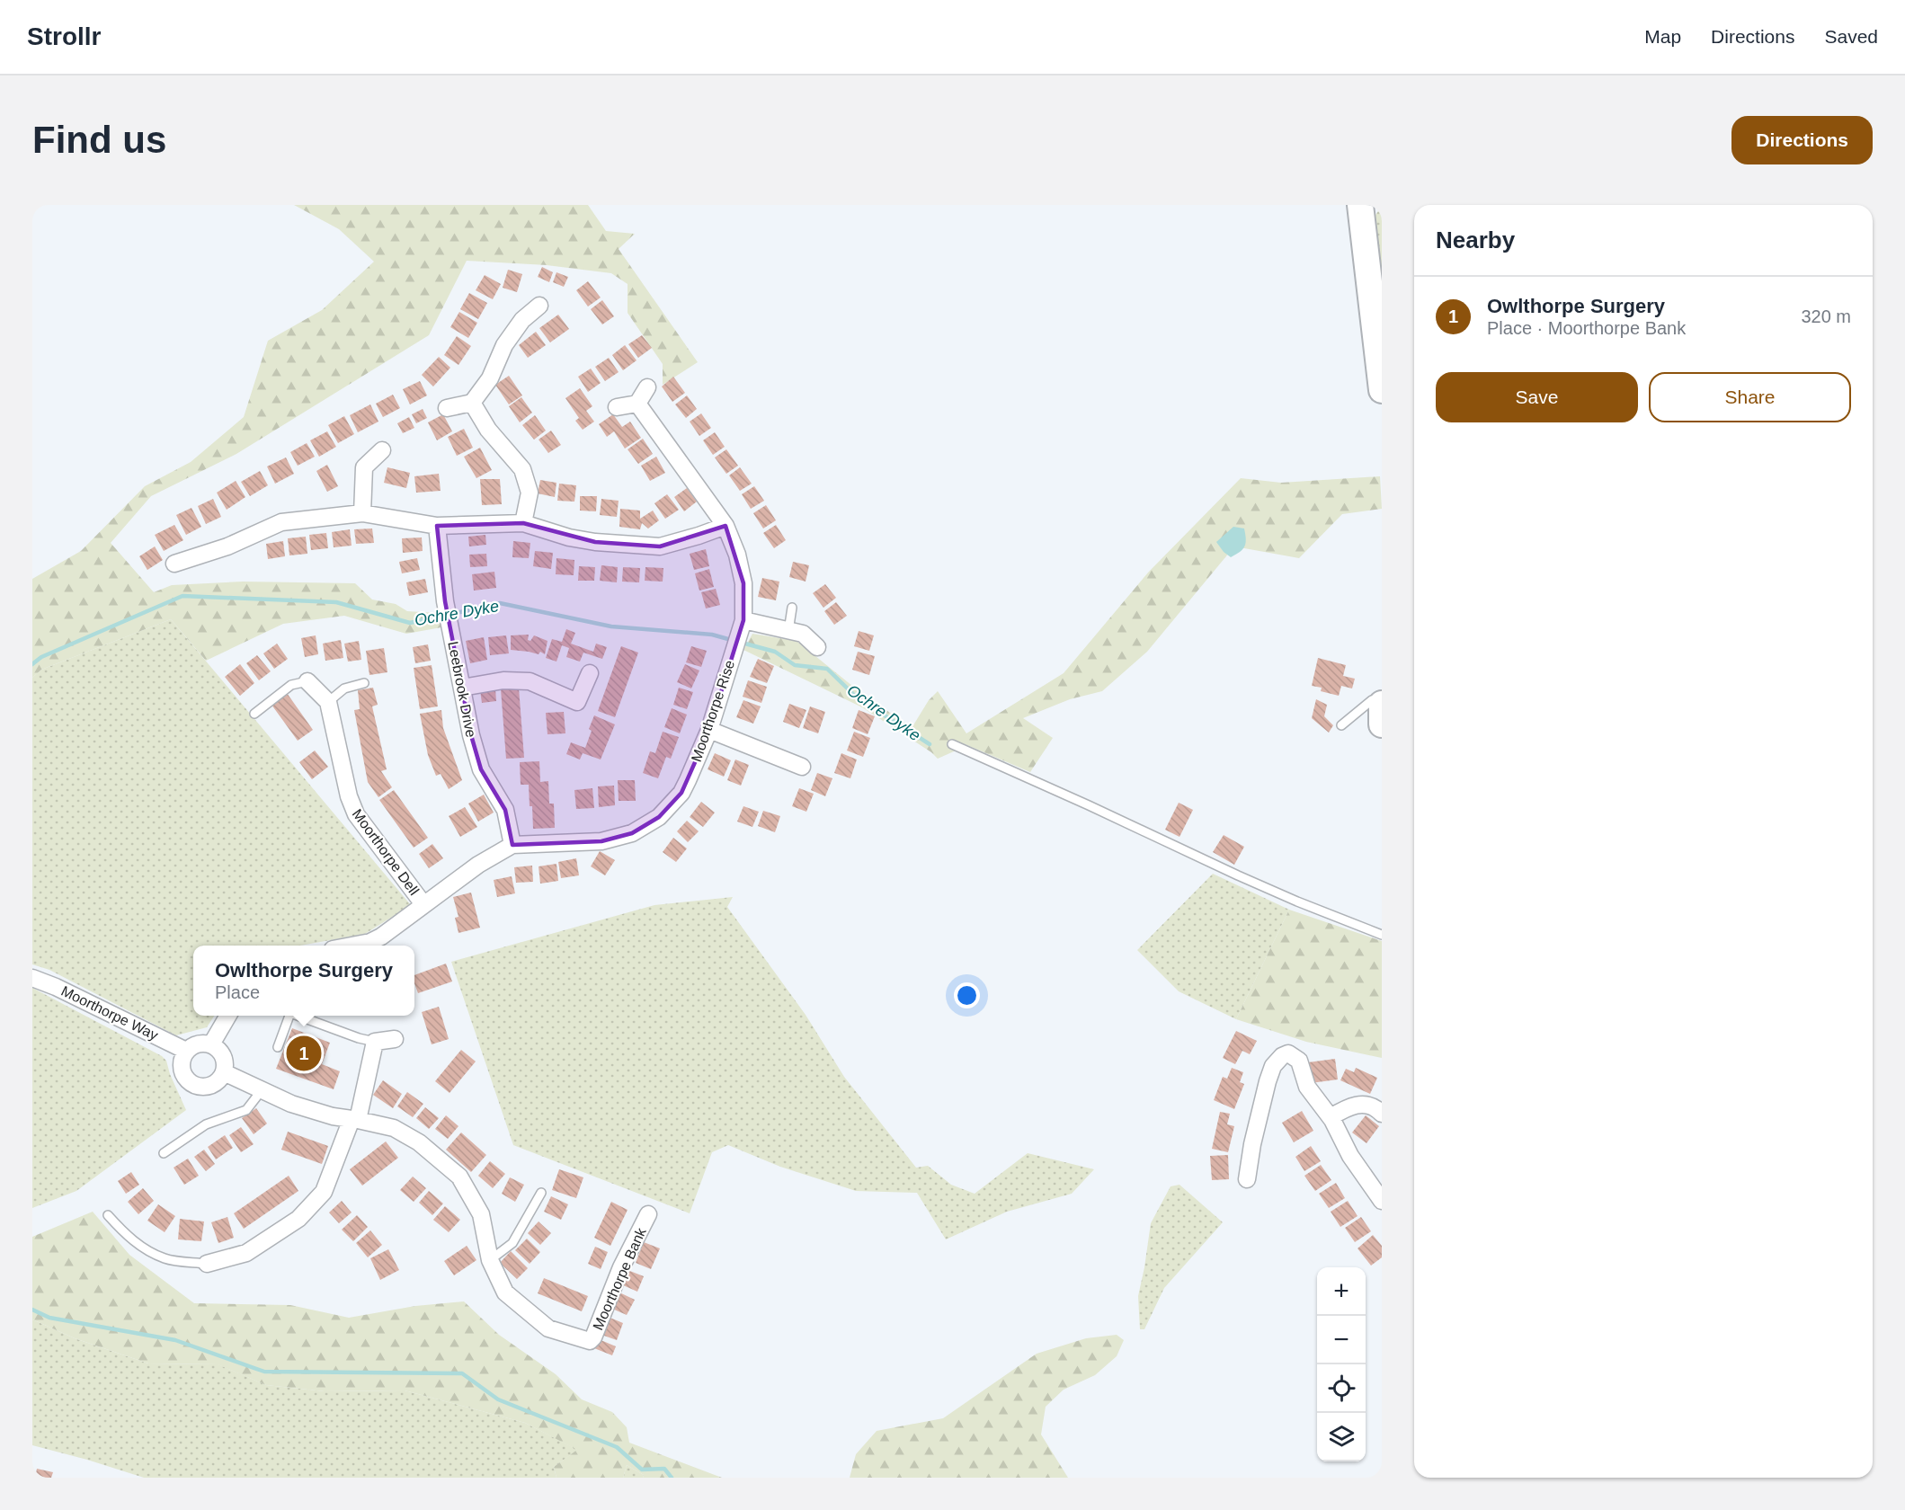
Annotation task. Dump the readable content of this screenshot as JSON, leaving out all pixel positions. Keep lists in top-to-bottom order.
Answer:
{
  "streets": {
    "street": [
      "Leebrook Drive",
      "Moorthorpe Rise",
      "Moorthorpe Dell",
      "Moorthorpe Way",
      "Moorthorpe Bank"
    ]
  },
  "crossings": [
    ["Leebrook Drive", "Moorthorpe Rise"],
    ["Moorthorpe Rise", "Moorthorpe Dell"],
    ["Moorthorpe Way", "Moorthorpe Bank"]
  ],
  "water": ["Ochre Dyke"],
  "page": {
    "header": "Strollr",
    "nav": ["Map", "Directions", "Saved"],
    "buttons": [
      "Directions",
      ["Save", "Share"]
    ],
    "title": "Find us",
    "heading": "Nearby",
    "list": [
      {
        "mark": "1",
        "name": "Owlthorpe Surgery",
        "note": "Place · Moorthorpe Bank",
        "value": "320 m"
      }
    ],
    "popup": ["Owlthorpe Surgery", "Place"],
    "pins": "1",
    "map_buttons": ["+", "−"]
  }
}
